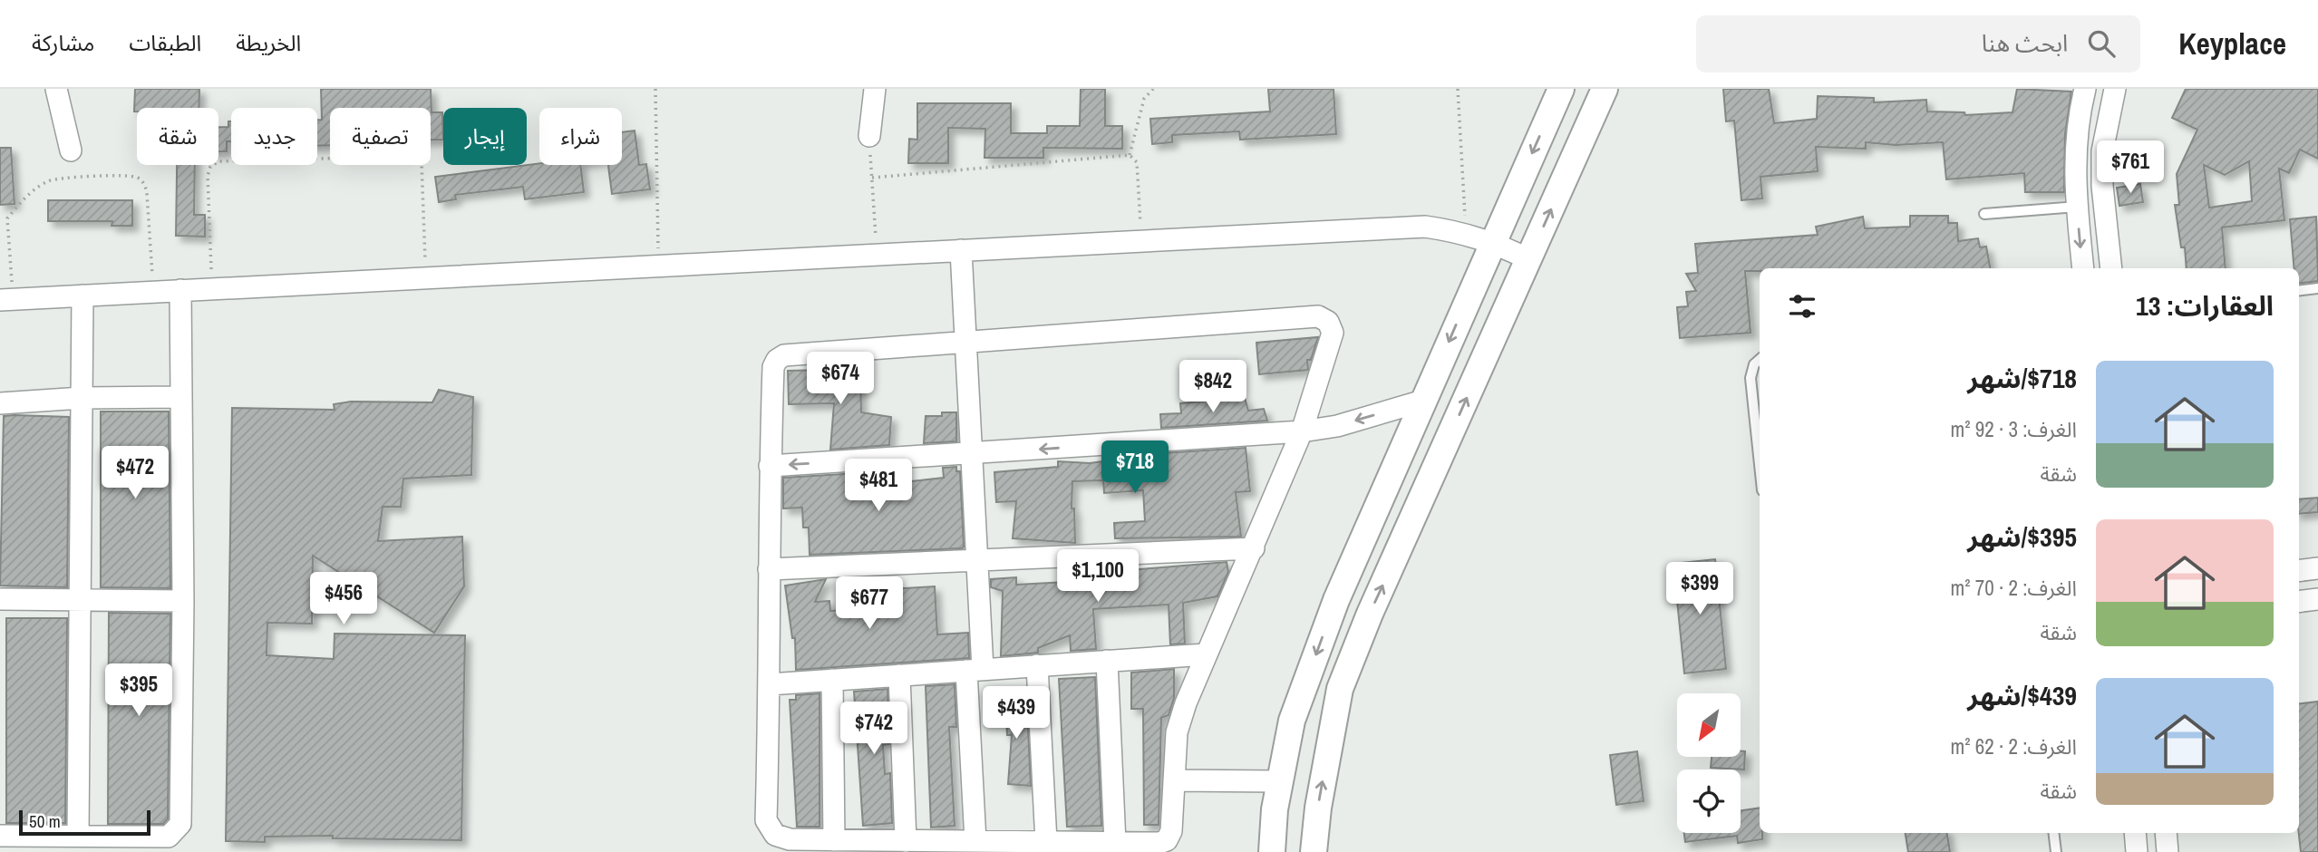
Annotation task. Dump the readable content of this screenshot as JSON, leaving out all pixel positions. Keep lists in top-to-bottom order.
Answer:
{
  "scale_bar": "50 m",
  "north": "bottom left",
  "page": {
    "header": "Keyplace",
    "search": "ابحث هنا",
    "nav": ["الخريطة", "الطبقات", "مشاركة"],
    "chip": [
      "شراء",
      "إيجار",
      "تصفية",
      "جديد",
      "شقة"
    ],
    "price": [
      "$761",
      "$674",
      "$842",
      "$718",
      "$472",
      "$481",
      "$1,100",
      "$399",
      "$456",
      "$677",
      "$395",
      "$439",
      "$742"
    ],
    "heading": "العقارات: 13",
    "list": [
      {
        "name": "$718/شهر",
        "note": "الغرف: 3 · 92 m² · شقة"
      },
      {
        "name": "$395/شهر",
        "note": "الغرف: 2 · 70 m² · شقة"
      },
      {
        "name": "$439/شهر",
        "note": "الغرف: 2 · 62 m² · شقة"
      }
    ],
    "scale": "50 m"
  }
}
